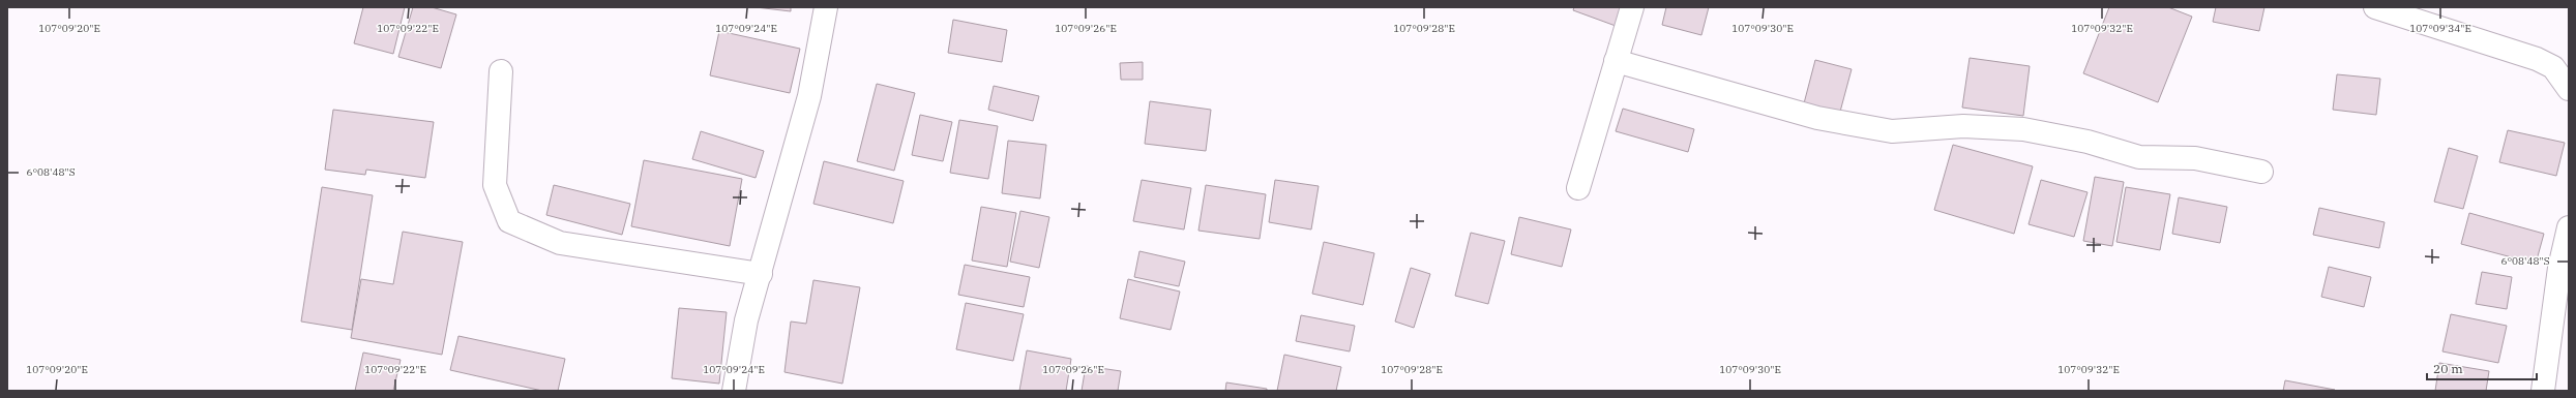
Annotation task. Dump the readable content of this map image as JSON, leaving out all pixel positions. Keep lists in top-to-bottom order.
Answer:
{
  "scale_bar": "20 m",
  "coordinates": [
    "107°09'20\"E",
    "107°09'22\"E",
    "107°09'24\"E",
    "107°09'26\"E",
    "107°09'28\"E",
    "107°09'30\"E",
    "107°09'32\"E",
    "107°09'34\"E",
    "6°08'48\"S"
  ]
}
